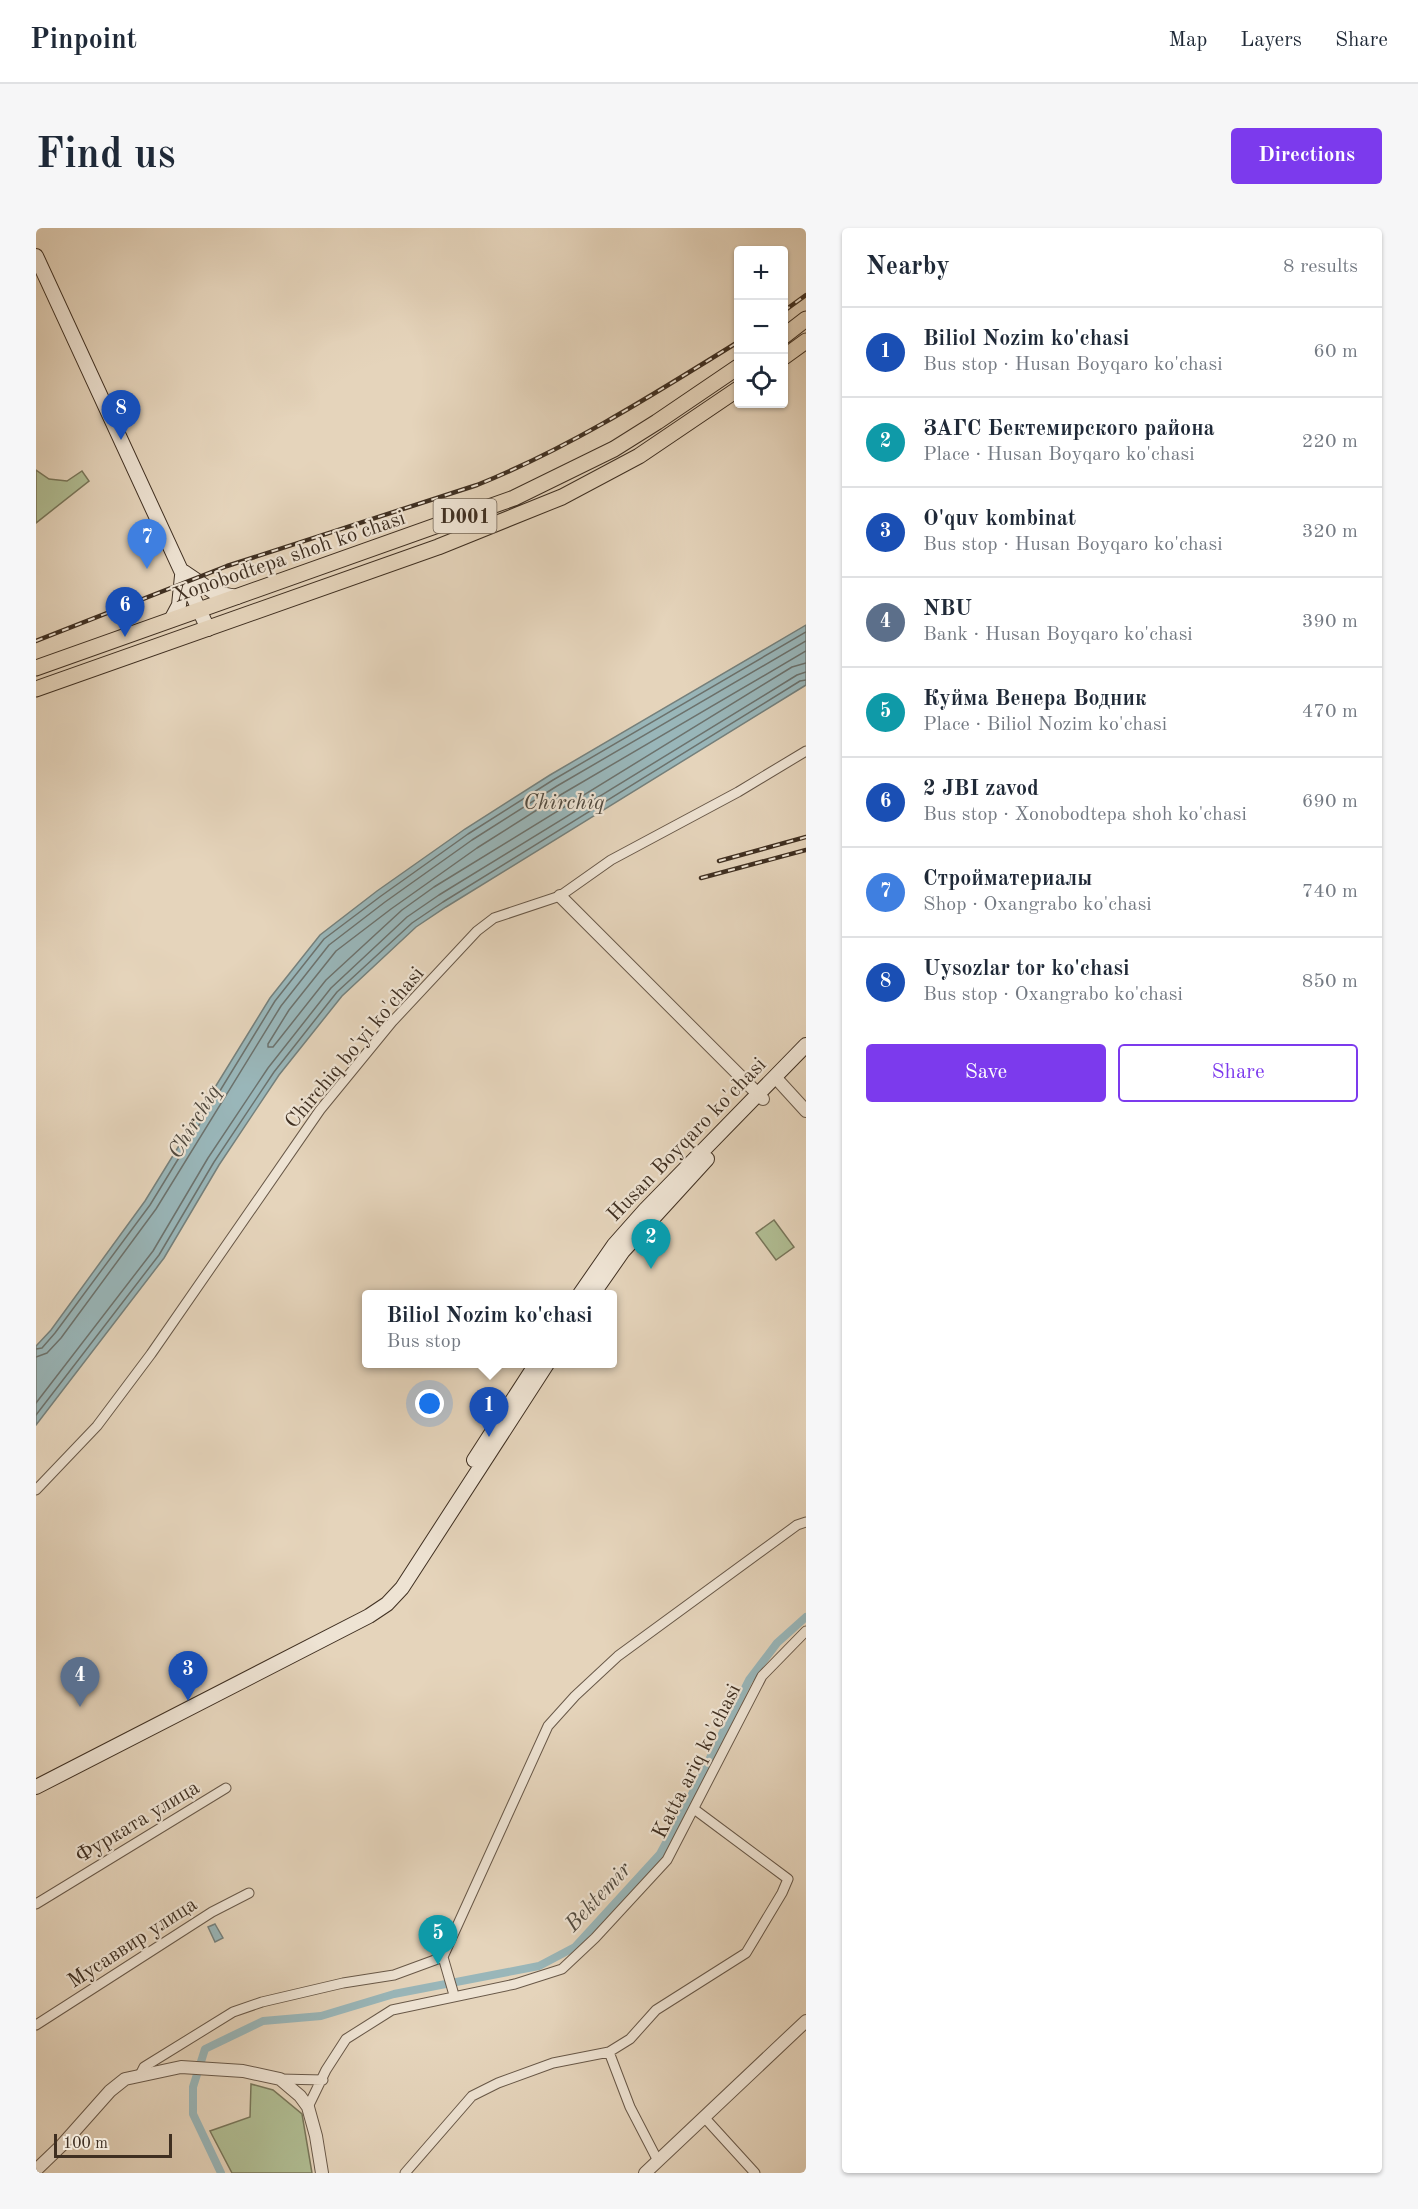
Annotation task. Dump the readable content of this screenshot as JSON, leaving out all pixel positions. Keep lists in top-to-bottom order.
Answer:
{
  "streets": {
    "highway": ["D001", "Xonobodtepa shoh ko'chasi"],
    "main road": ["Husan Boyqaro ko'chasi"],
    "street": [
      "Chirchiq bo'yi ko'chasi",
      "Katta ariq ko'chasi",
      "Фурката улица",
      "Мусаввир улица"
    ]
  },
  "water": ["Chirchiq", "Bektemir"],
  "scale_bar": "100 m",
  "page": {
    "header": "Pinpoint",
    "nav": ["Map", "Layers", "Share"],
    "buttons": [
      "Directions",
      ["Save", "Share"]
    ],
    "title": "Find us",
    "heading": ["Nearby", "8 results"],
    "map_buttons": ["+", "−"],
    "list": [
      {
        "mark": "1",
        "name": "Biliol Nozim ko'chasi",
        "note": "Bus stop · Husan Boyqaro ko'chasi",
        "value": "60 m"
      },
      {
        "mark": "2",
        "name": "ЗАГС Бектемирского района",
        "note": "Place · Husan Boyqaro ko'chasi",
        "value": "220 m"
      },
      {
        "mark": "3",
        "name": "O'quv kombinat",
        "note": "Bus stop · Husan Boyqaro ko'chasi",
        "value": "320 m"
      },
      {
        "mark": "4",
        "name": "NBU",
        "note": "Bank · Husan Boyqaro ko'chasi",
        "value": "390 m"
      },
      {
        "mark": "5",
        "name": "Куйма Венера Водник",
        "note": "Place · Biliol Nozim ko'chasi",
        "value": "470 m"
      },
      {
        "mark": "6",
        "name": "2 JBI zavod",
        "note": "Bus stop · Xonobodtepa shoh ko'chasi",
        "value": "690 m"
      },
      {
        "mark": "7",
        "name": "Стройматериалы",
        "note": "Shop · Oxangrabo ko'chasi",
        "value": "740 m"
      },
      {
        "mark": "8",
        "name": "Uysozlar tor ko'chasi",
        "note": "Bus stop · Oxangrabo ko'chasi",
        "value": "850 m"
      }
    ],
    "pins": [
      "8",
      "7",
      "6",
      "2",
      "1",
      "3",
      "4",
      "5"
    ],
    "popup": ["Biliol Nozim ko'chasi", "Bus stop"],
    "scale": "100 m"
  }
}
